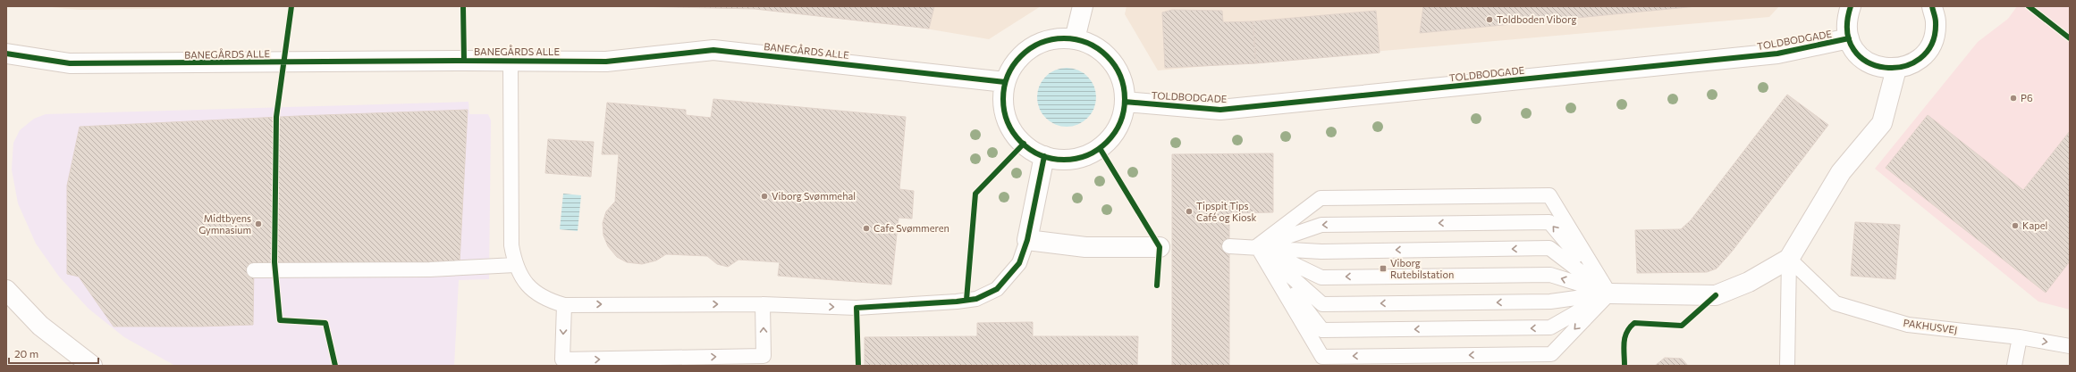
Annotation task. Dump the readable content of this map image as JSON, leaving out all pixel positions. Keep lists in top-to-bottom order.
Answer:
{
  "streets": {
    "street": ["TOLDBODGADE", "BANEGÅRDS ALLE"],
    "lane": ["PAKHUSVEJ"]
  },
  "crossings": [
    ["TOLDBODGADE", "BANEGÅRDS ALLE"]
  ],
  "places": {
    "other": [
      "Toldboden Viborg",
      "P6",
      "Viborg Svømmehal",
      "Tipspit Tips Café og Kiosk",
      "Midtbyens Gymnasium",
      "Kapel",
      "Cafe Svømmeren"
    ],
    "transit": ["Viborg Rutebilstation"]
  },
  "scale_bar": "20 m"
}
